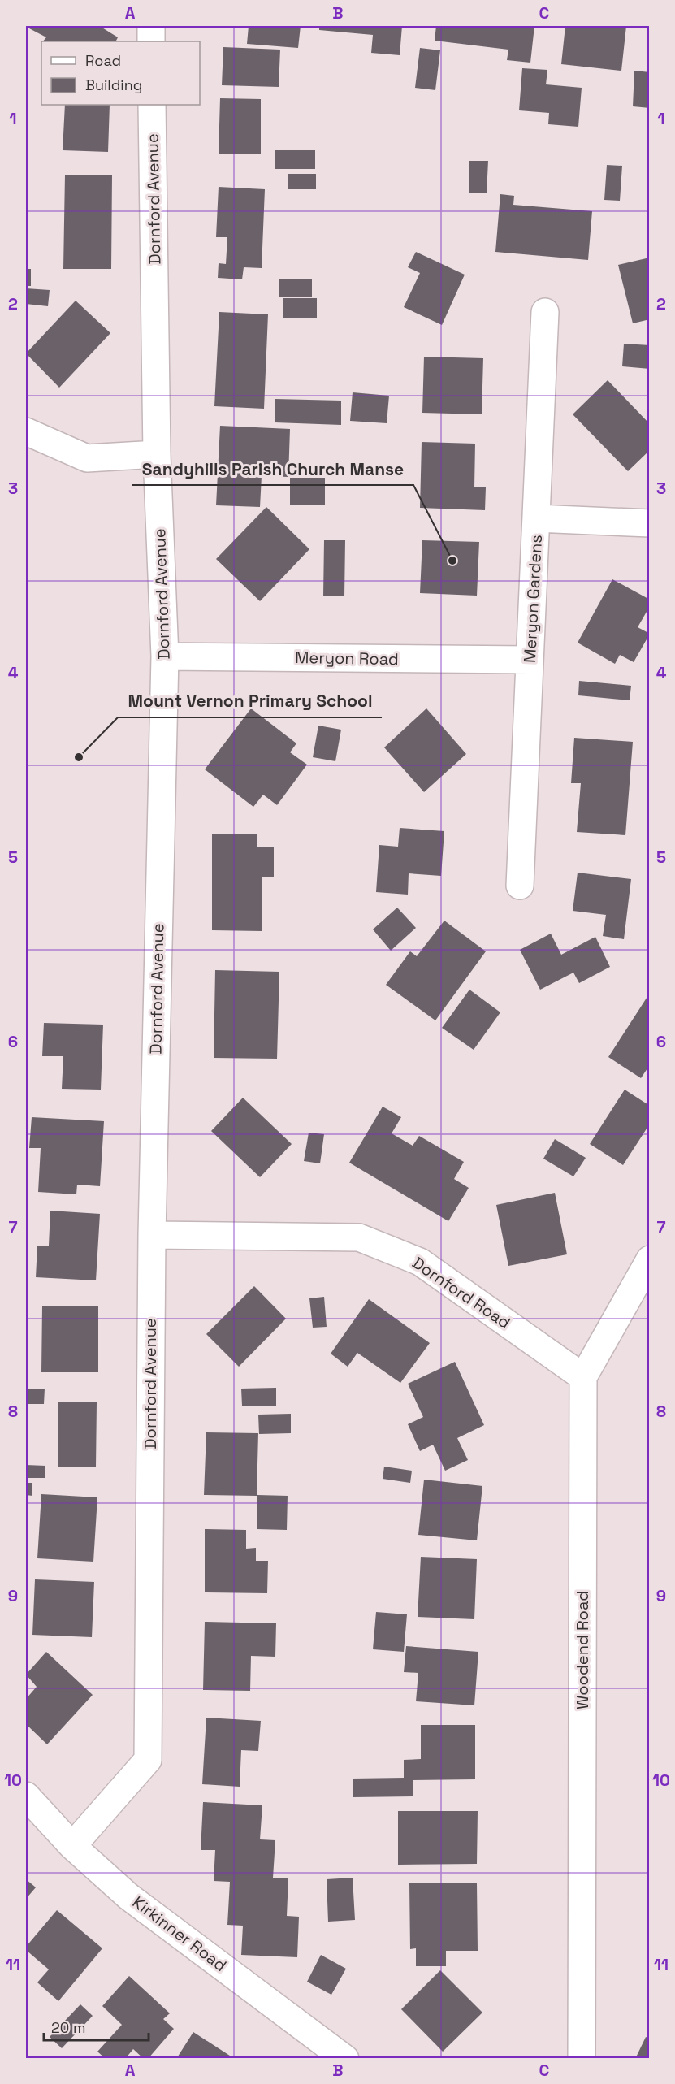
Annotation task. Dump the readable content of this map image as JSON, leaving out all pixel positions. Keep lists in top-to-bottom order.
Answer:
{
  "streets": {
    "street": [
      "Dornford Avenue",
      "Meryon Gardens",
      "Meryon Road",
      "Dornford Road",
      "Woodend Road",
      "Kirkinner Road"
    ]
  },
  "crossings": [
    ["Dornford Avenue", "Meryon Road"],
    ["Dornford Avenue", "Dornford Road"],
    ["Dornford Avenue", "Kirkinner Road"],
    ["Meryon Gardens", "Meryon Road"],
    ["Dornford Road", "Woodend Road"]
  ],
  "places": ["Sandyhills Parish Church Manse", "Mount Vernon Primary School"],
  "legend": ["Road", "Building"],
  "scale_bar": "20 m",
  "grid": {
    "columns": ["A", "B", "C"],
    "rows": [
      "1",
      "2",
      "3",
      "4",
      "5",
      "6",
      "7",
      "8",
      "9",
      "10",
      "11"
    ]
  }
}
